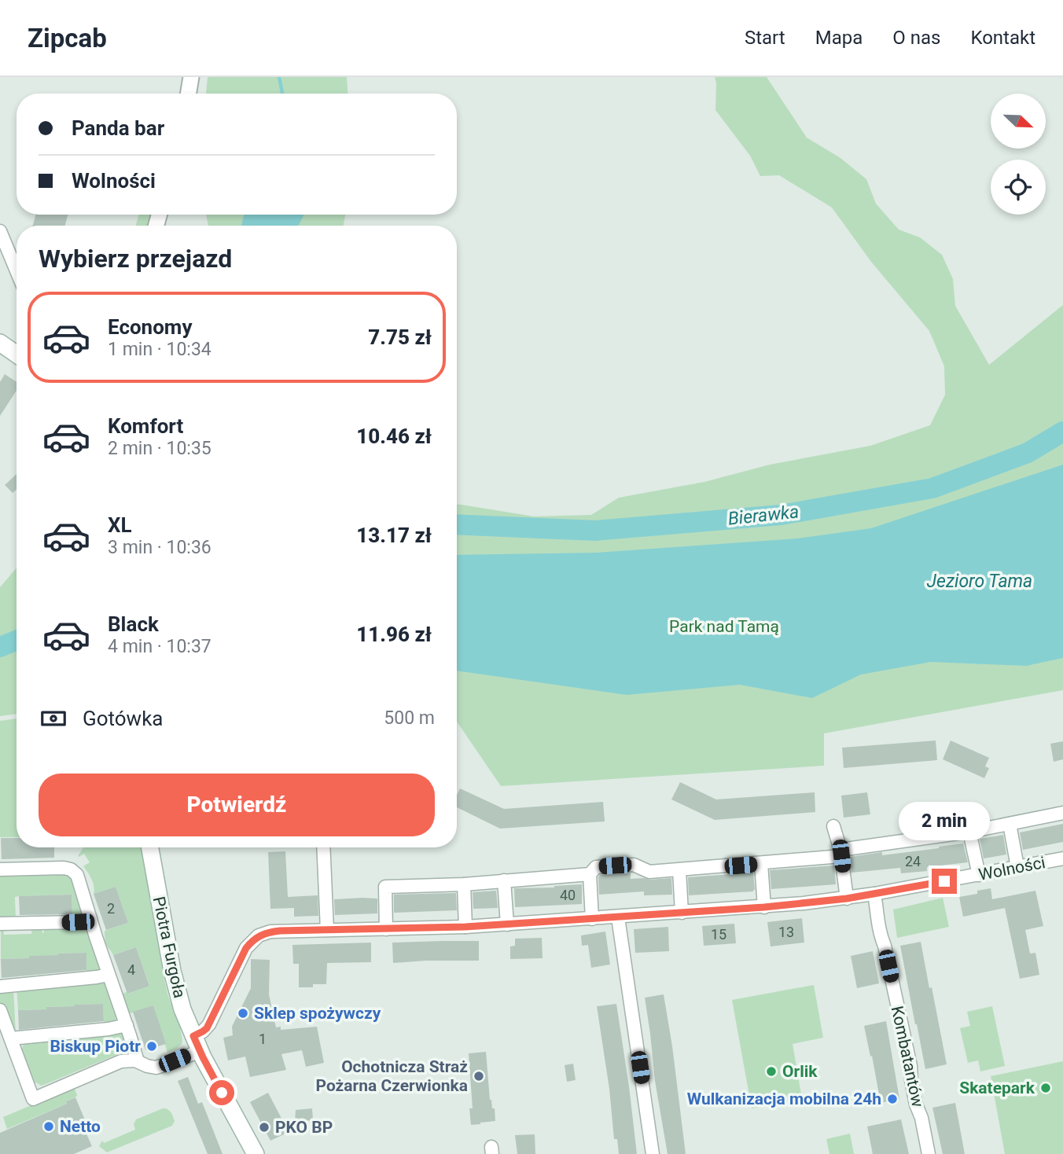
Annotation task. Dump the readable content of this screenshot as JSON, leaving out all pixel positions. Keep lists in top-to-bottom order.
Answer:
{
  "streets": {
    "main road": ["Piotra Furgoła"],
    "street": ["Wolności", "Kombatantów"]
  },
  "crossings": [
    ["Wolności", "Piotra Furgoła"],
    ["Wolności", "Kombatantów"]
  ],
  "water": ["Bierawka", "Jezioro Tama"],
  "parks": ["Park nad Tamą"],
  "places": [
    "Sklep spożywczy",
    "Biskup Piotr",
    "Orlik",
    "Ochotnicza Straż Pożarna Czerwionka",
    "Skatepark",
    "Wulkanizacja mobilna 24h",
    "Netto",
    "PKO BP"
  ],
  "house_numbers": [
    "24",
    "40",
    "2",
    "13",
    "15",
    "4",
    "1"
  ],
  "north": "bottom right",
  "page": {
    "header": "Zipcab",
    "nav": [
      "Start",
      "Mapa",
      "O nas",
      "Kontakt"
    ],
    "banner": ["Panda bar", "Wolności"],
    "heading": "Wybierz przejazd",
    "list": [
      {
        "name": "Economy",
        "note": "1 min · 10:34",
        "value": "7.75 zł"
      },
      {
        "name": "Komfort",
        "note": "2 min · 10:35",
        "value": "10.46 zł"
      },
      {
        "name": "XL",
        "note": "3 min · 10:36",
        "value": "13.17 zł"
      },
      {
        "name": "Black",
        "note": "4 min · 10:37",
        "value": "11.96 zł"
      }
    ],
    "pay": ["Gotówka", "500 m"],
    "buttons": "Potwierdź",
    "bubble": "2 min"
  }
}
